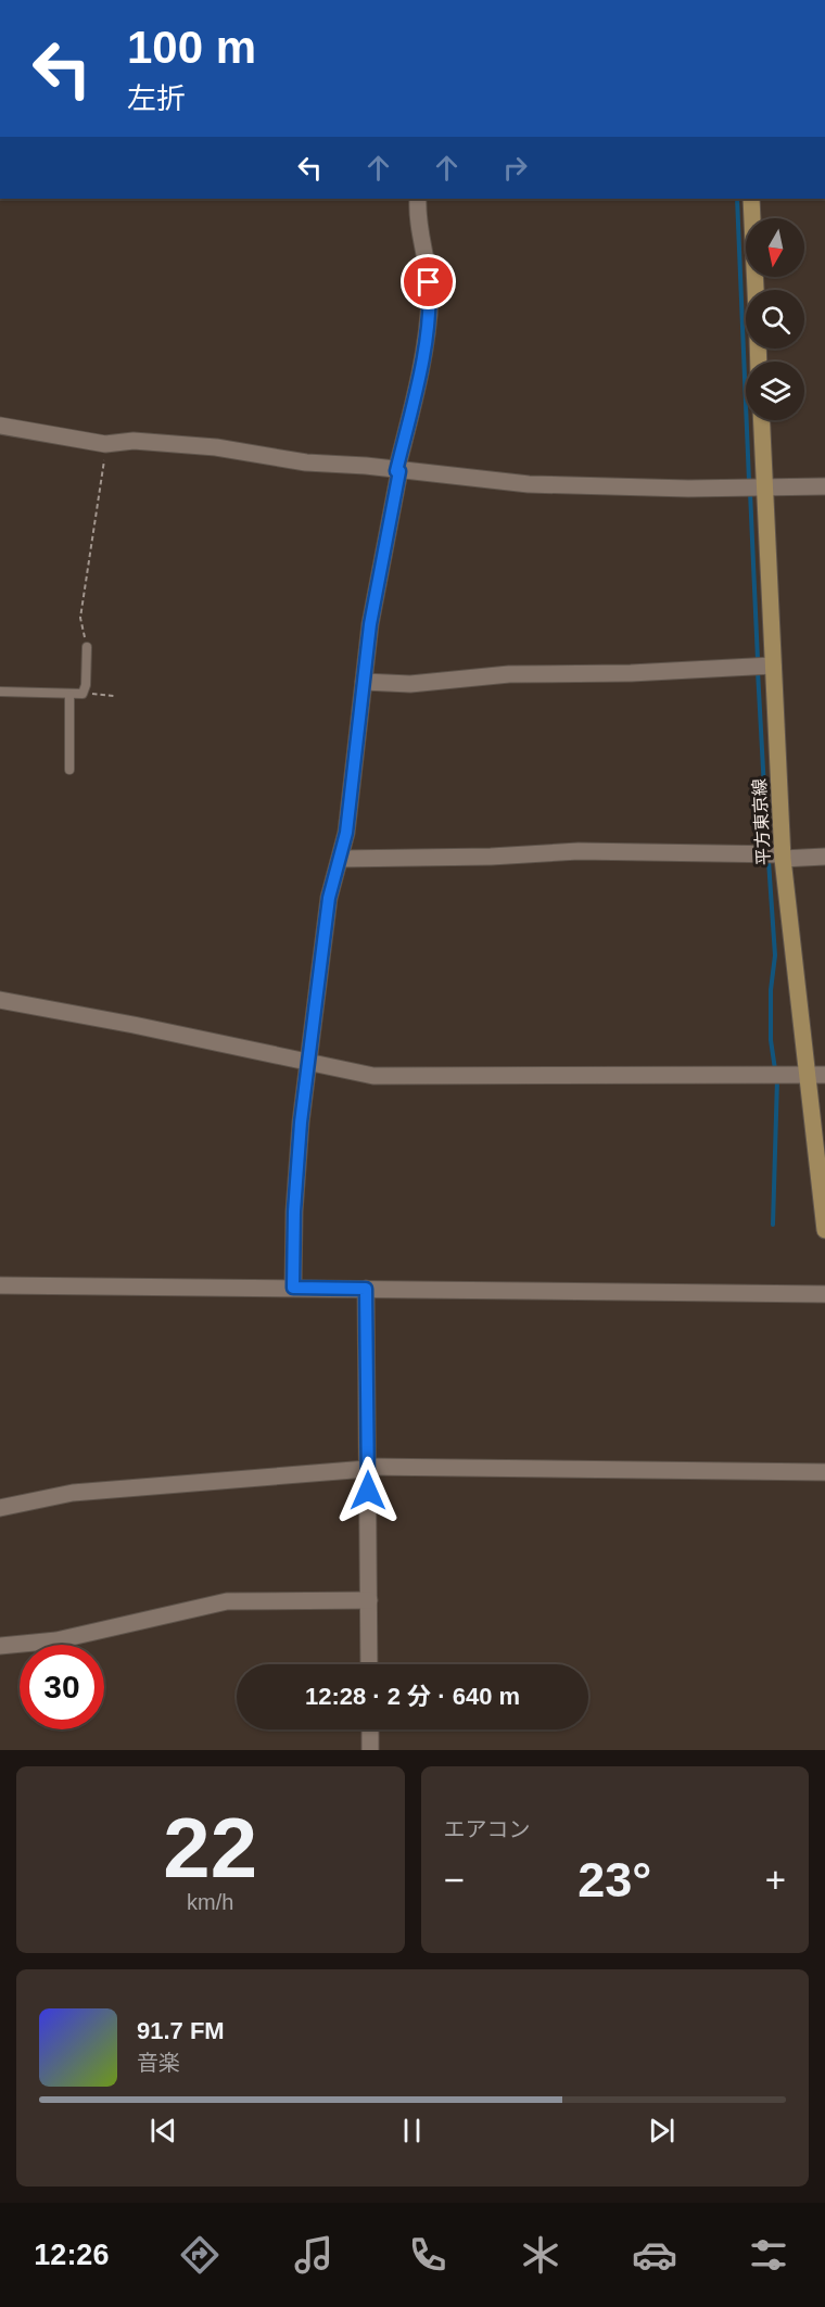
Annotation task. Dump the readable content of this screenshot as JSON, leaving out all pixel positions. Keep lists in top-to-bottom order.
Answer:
{
  "streets": {
    "main road": ["平方東京線"]
  },
  "north": "bottom",
  "page": {
    "turn": ["100 m", "左折"],
    "limit": "30",
    "trip": "12:28 · 2 分 · 640 m",
    "tile": [
      ["22", "km/h"],
      "エアコン"
    ],
    "heat": ["−", "23°", "+"],
    "song": ["91.7 FM", "音楽"],
    "tabs": "12:26"
  }
}
